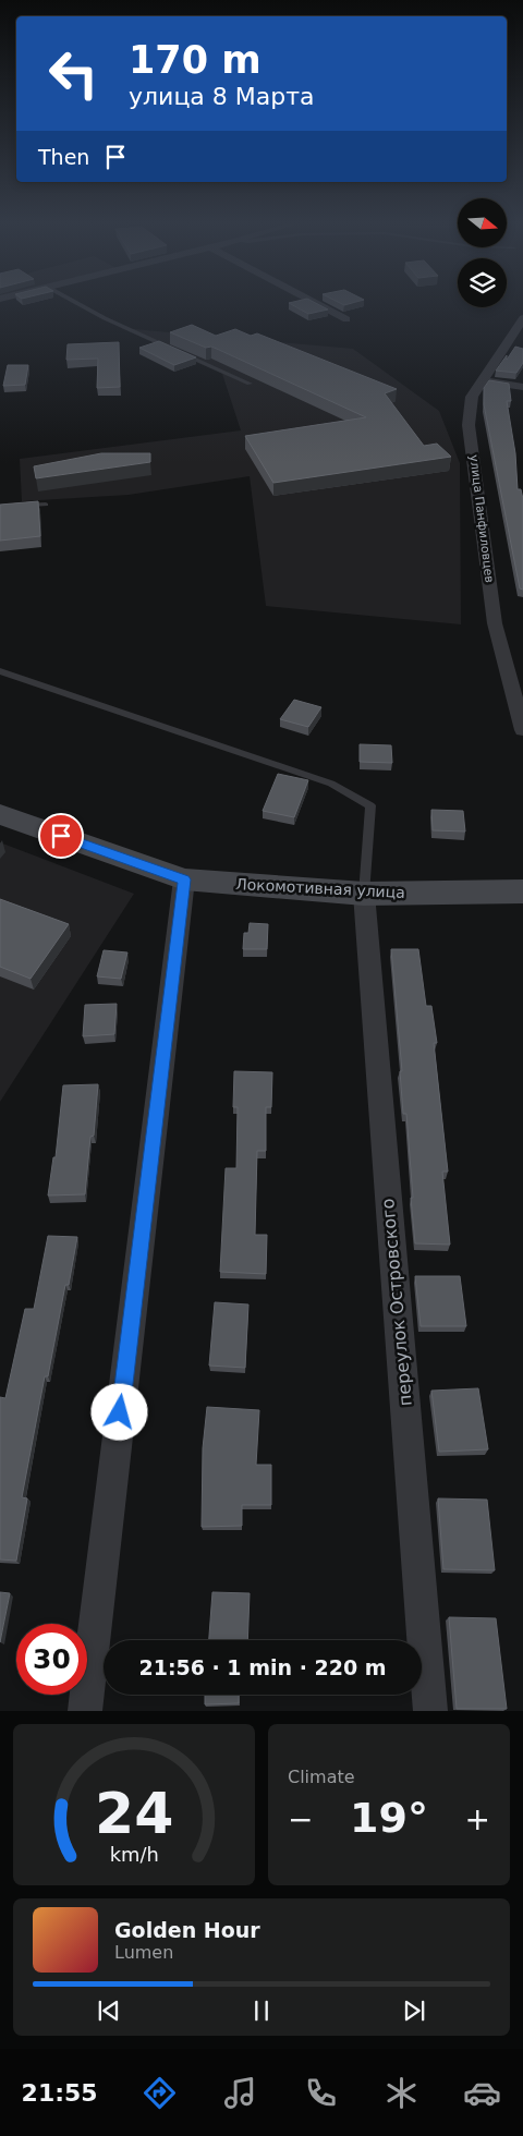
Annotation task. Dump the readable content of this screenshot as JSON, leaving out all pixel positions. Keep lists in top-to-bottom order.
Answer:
{
  "streets": {
    "main road": ["Локомотивная улица"],
    "street": ["улица Панфиловцев", "переулок Островского"]
  },
  "crossings": [
    ["Локомотивная улица", "переулок Островского"]
  ],
  "north": "right",
  "page": {
    "turn": ["170 m", "улица 8 Марта"],
    "then": "Then",
    "limit": "30",
    "trip": "21:56 · 1 min · 220 m",
    "tile": "Climate",
    "heat": ["−", "19°", "+"],
    "song": ["Golden Hour", "Lumen"],
    "tabs": "21:55",
    "gauge": ["24", "km/h"]
  }
}
